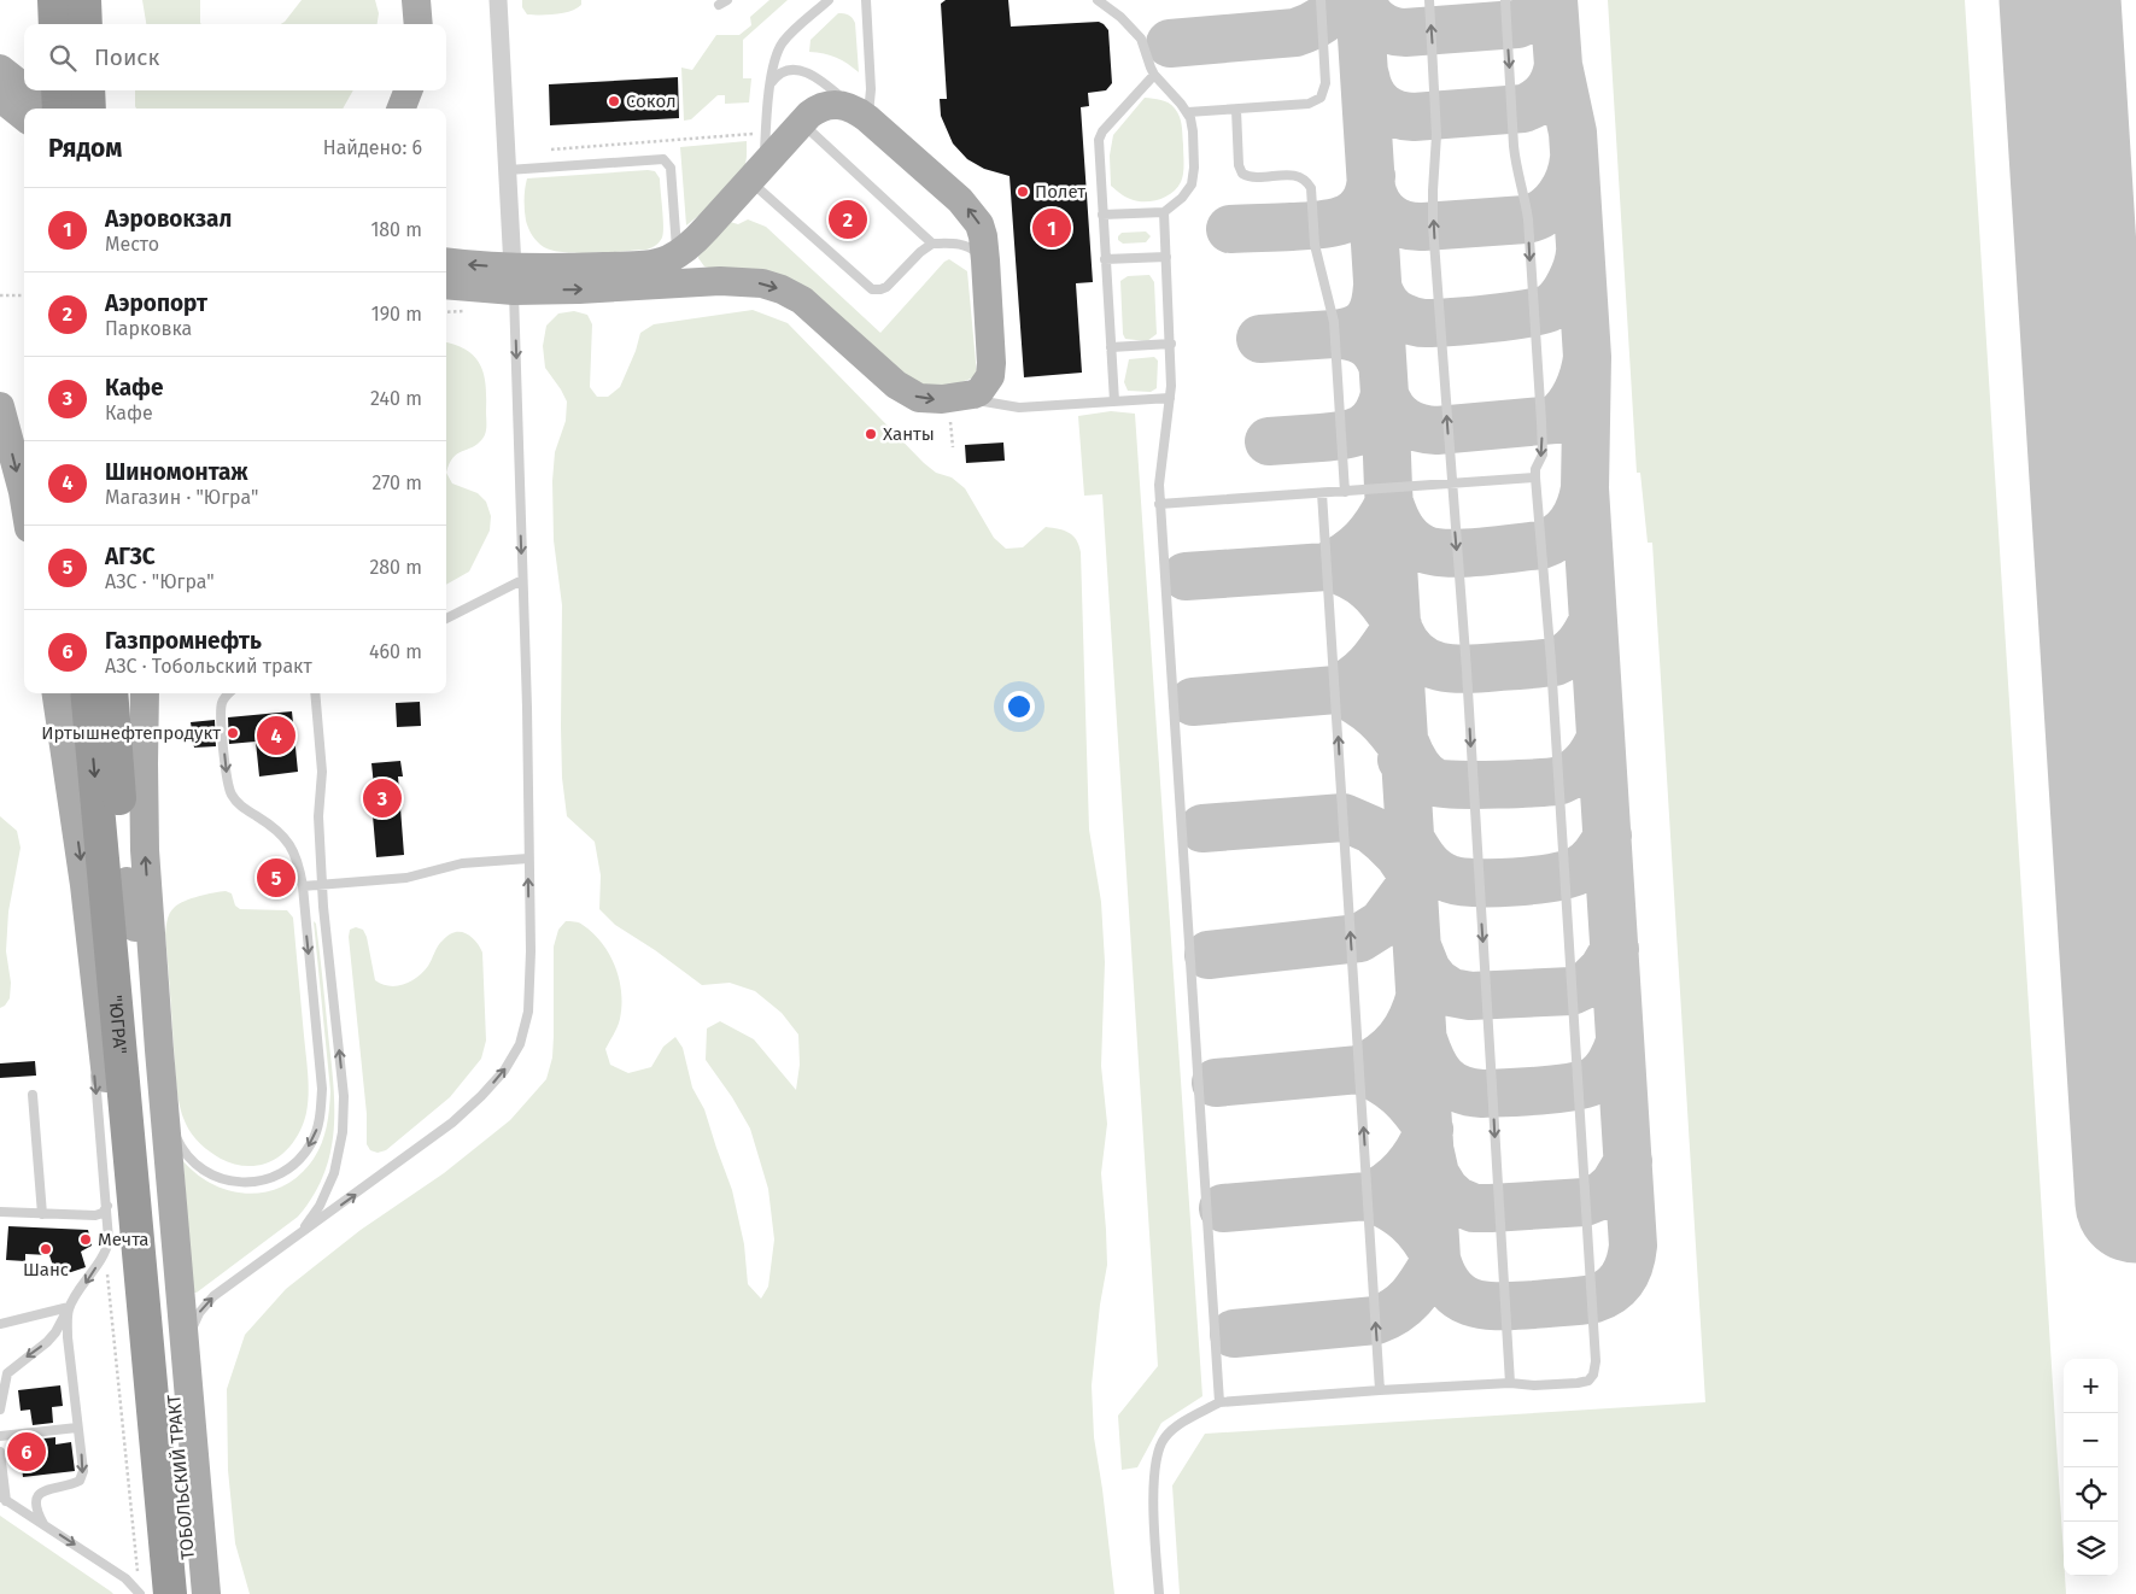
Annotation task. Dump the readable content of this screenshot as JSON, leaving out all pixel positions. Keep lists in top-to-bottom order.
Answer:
{
  "streets": {
    "highway": ["\"ЮГРА\"", "ТОБОЛЬСКИЙ ТРАКТ"]
  },
  "crossings": [
    ["\"ЮГРА\"", "ТОБОЛЬСКИЙ ТРАКТ"]
  ],
  "places": [
    "Сокол",
    "Полет",
    "Ханты",
    "Иртышнефтепродукт",
    "Мечта",
    "Шанс"
  ],
  "page": {
    "search": "Поиск",
    "heading": ["Рядом", "Найдено: 6"],
    "list": [
      {
        "mark": "1",
        "name": "Аэровокзал",
        "note": "Место",
        "value": "180 m"
      },
      {
        "mark": "2",
        "name": "Аэропорт",
        "note": "Парковка",
        "value": "190 m"
      },
      {
        "mark": "3",
        "name": "Кафе",
        "note": "Кафе",
        "value": "240 m"
      },
      {
        "mark": "4",
        "name": "Шиномонтаж",
        "note": "Магазин · \"Югра\"",
        "value": "270 m"
      },
      {
        "mark": "5",
        "name": "АГЗС",
        "note": "АЗС · \"Югра\"",
        "value": "280 m"
      },
      {
        "mark": "6",
        "name": "Газпромнефть",
        "note": "АЗС · Тобольский тракт",
        "value": "460 m"
      }
    ],
    "pins": [
      "2",
      "1",
      "4",
      "3",
      "5",
      "6"
    ],
    "map_buttons": ["+", "−"]
  }
}
